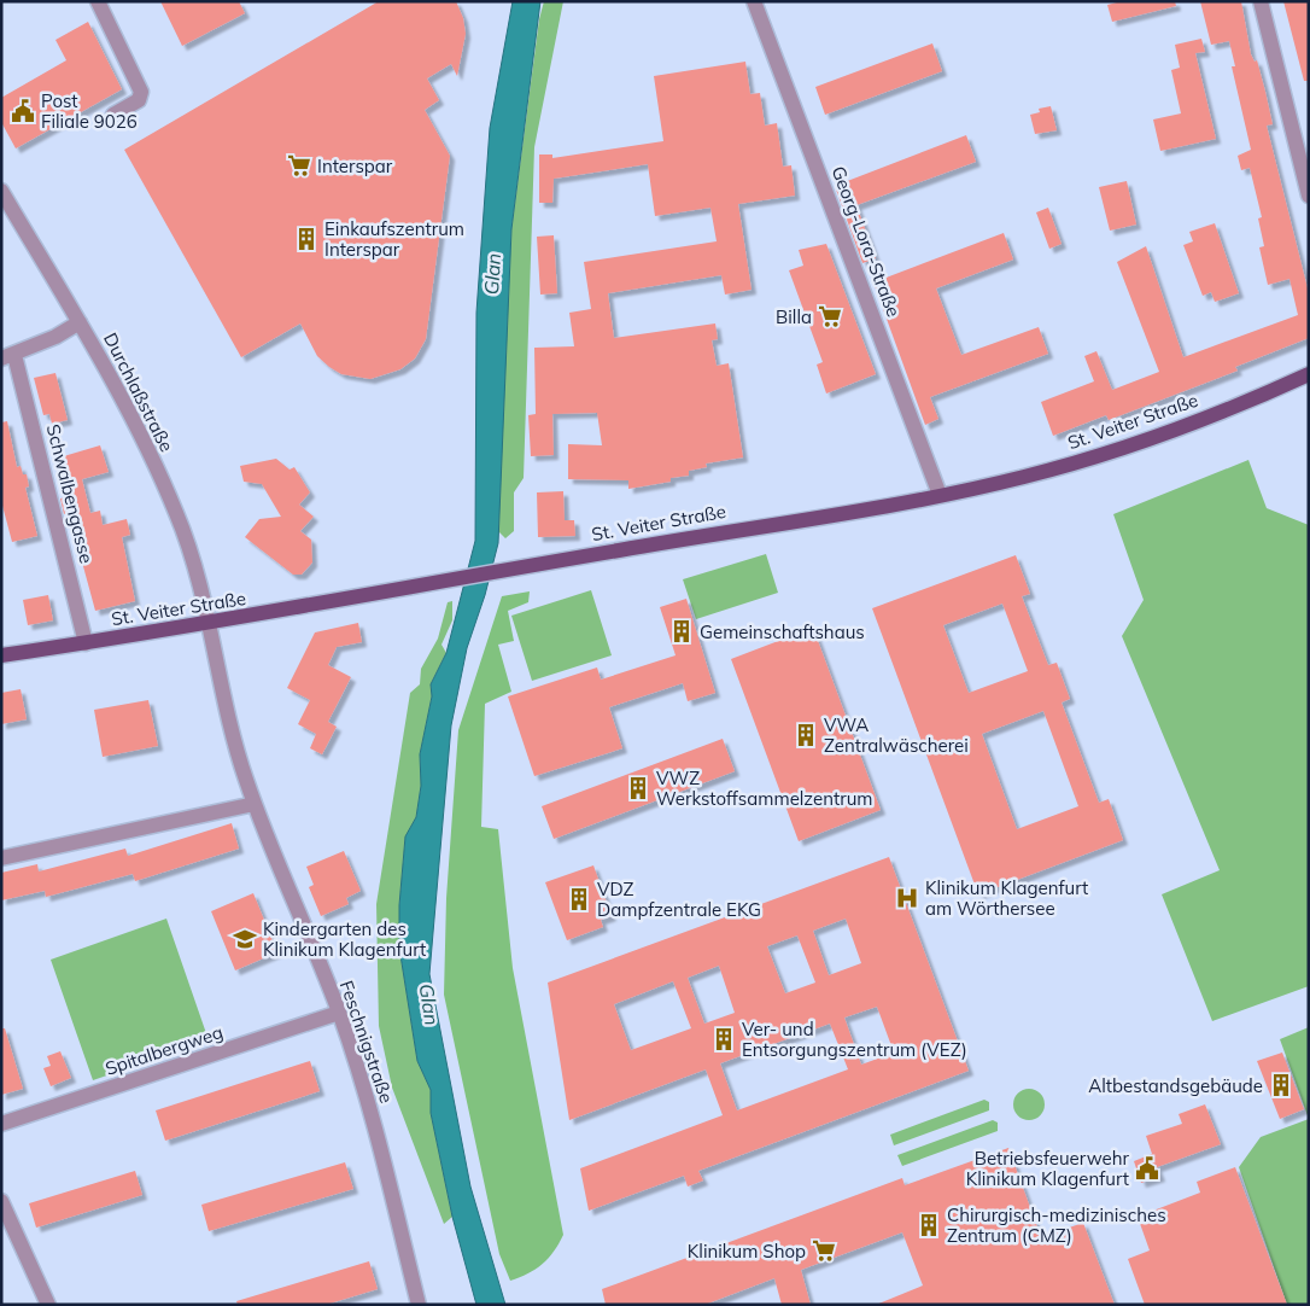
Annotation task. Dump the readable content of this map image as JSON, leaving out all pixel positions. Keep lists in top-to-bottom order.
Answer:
{
  "streets": {
    "main road": ["St. Veiter Straße"],
    "street": [
      "Georg-Lora-Straße",
      "Durchlaßstraße",
      "Schwalbengasse",
      "Feschnigstraße",
      "Spitalbergweg"
    ]
  },
  "crossings": [
    ["Georg-Lora-Straße", "St. Veiter Straße"],
    ["Durchlaßstraße", "St. Veiter Straße"],
    ["Durchlaßstraße", "Schwalbengasse"],
    ["Durchlaßstraße", "Feschnigstraße"],
    ["St. Veiter Straße", "Schwalbengasse"],
    ["St. Veiter Straße", "Feschnigstraße"],
    ["Feschnigstraße", "Spitalbergweg"]
  ],
  "water": ["Glan"],
  "places": {
    "public building": ["Post Filiale 9026", "Betriebsfeuerwehr Klinikum Klagenfurt"],
    "supermarket": ["Interspar", "Billa", "Klinikum Shop"],
    "building": [
      "Einkaufszentrum Interspar",
      "Gemeinschaftshaus",
      "VWA Zentralwäscherei",
      "VWZ Werkstoffsammelzentrum",
      "VDZ Dampfzentrale EKG",
      "Ver- und Entsorgungszentrum (VEZ)",
      "Altbestandsgebäude",
      "Chirurgisch-medizinisches Zentrum (CMZ)"
    ],
    "hospital": ["Klinikum Klagenfurt am Wörthersee"],
    "school or university": ["Kindergarten des Klinikum Klagenfurt"]
  }
}
